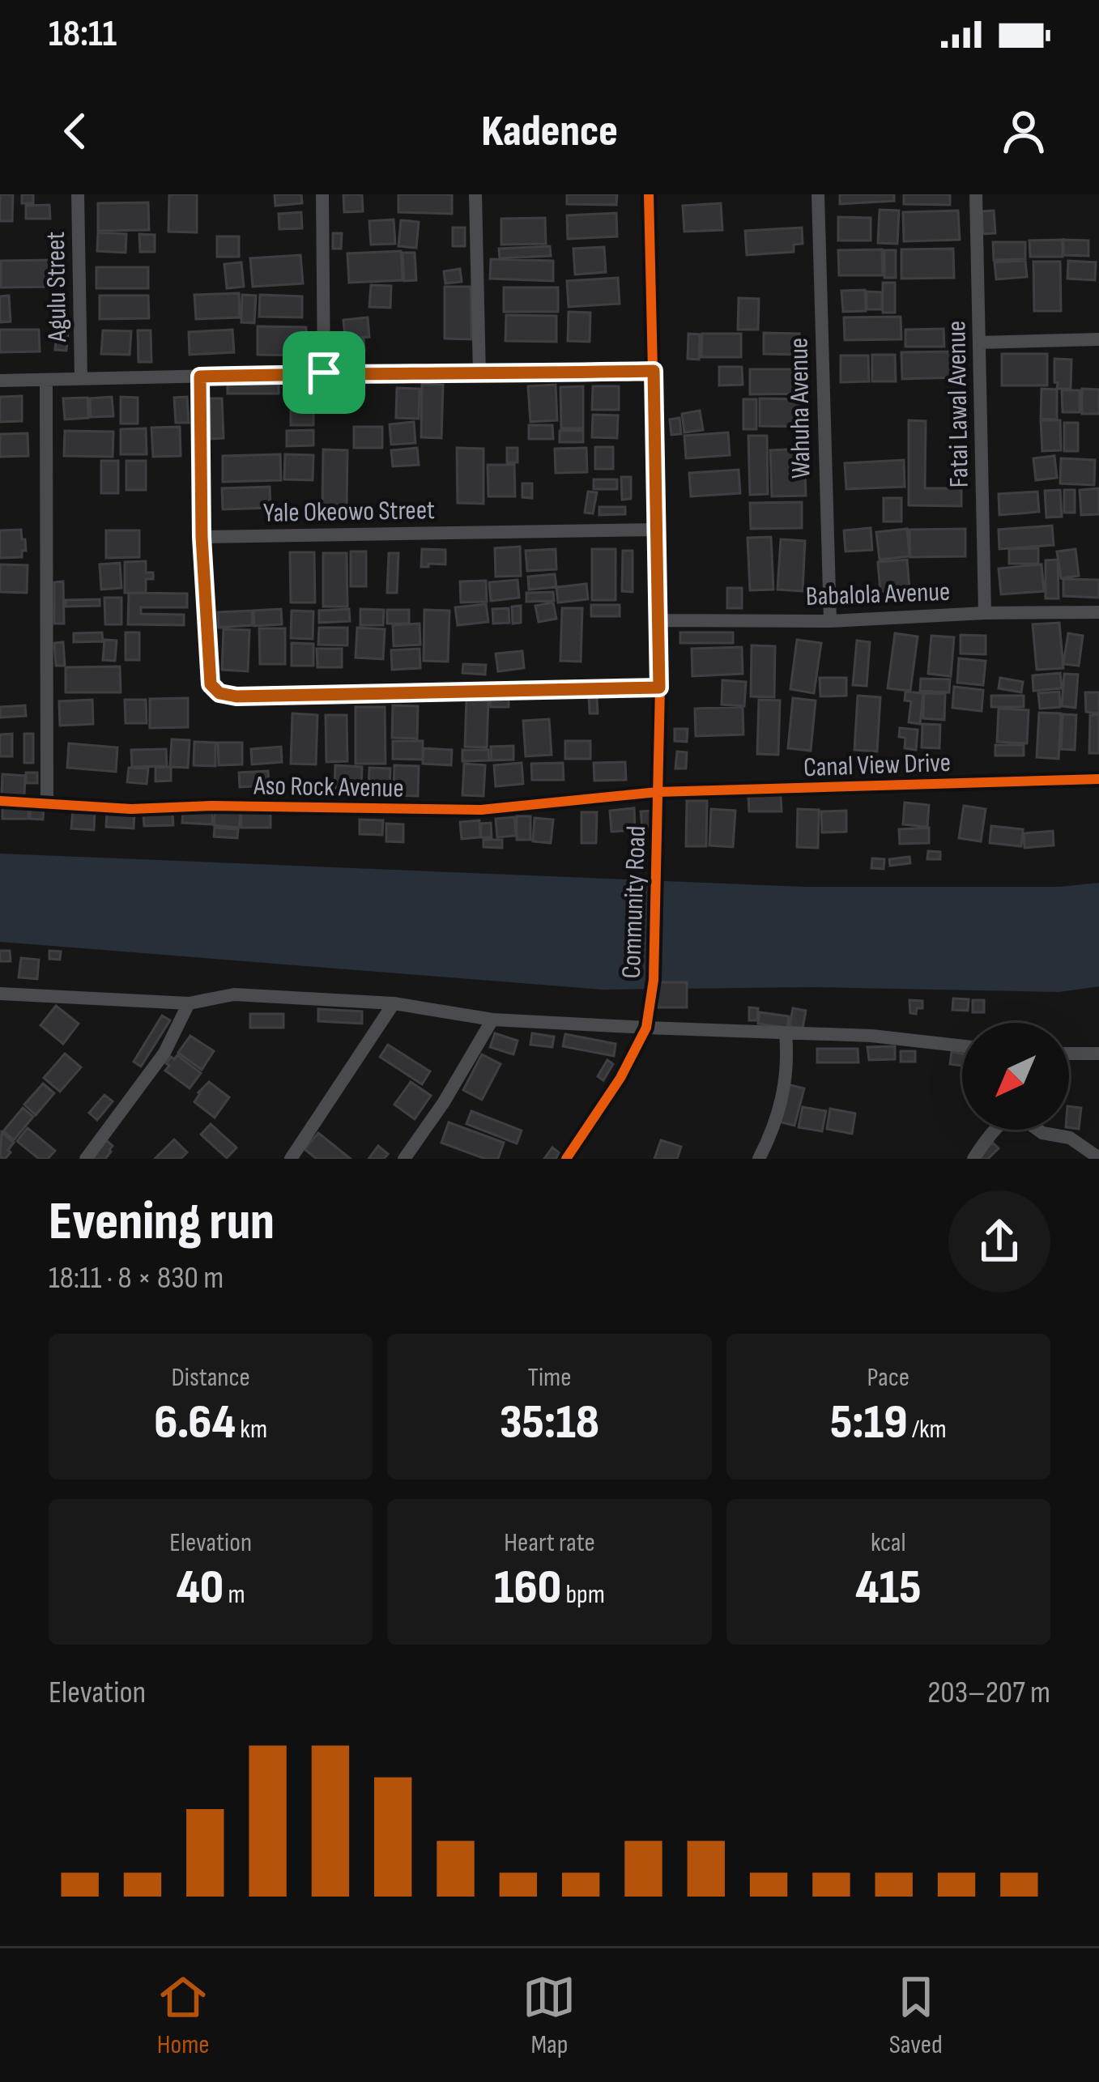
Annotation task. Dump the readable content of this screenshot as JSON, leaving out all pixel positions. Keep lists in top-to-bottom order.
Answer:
{
  "streets": {
    "street": [
      "Agulu Street",
      "Fatai Lawal Avenue",
      "Wahuha Avenue",
      "Yale Okeowo Street",
      "Babalola Avenue",
      "Canal View Drive",
      "Aso Rock Avenue",
      "Community Road"
    ]
  },
  "crossings": [
    ["Fatai Lawal Avenue", "Babalola Avenue"],
    ["Wahuha Avenue", "Babalola Avenue"],
    ["Yale Okeowo Street", "Community Road"],
    ["Babalola Avenue", "Community Road"],
    ["Canal View Drive", "Aso Rock Avenue"],
    ["Canal View Drive", "Community Road"],
    ["Aso Rock Avenue", "Community Road"]
  ],
  "north": "bottom left",
  "page": {
    "status": "18:11",
    "header": "Kadence",
    "heading": ["Evening run", "18:11 · 8 × 830 m"],
    "stats": [
      ["Distance", "6.64 km"],
      ["Time", "35:18"],
      ["Pace", "5:19 /km"],
      ["Elevation", "40 m"],
      ["Heart rate", "160 bpm"],
      ["kcal", "415"]
    ],
    "chart": ["Elevation", "203–207 m"],
    "tabs": ["Home", "Map", "Saved"]
  }
}
